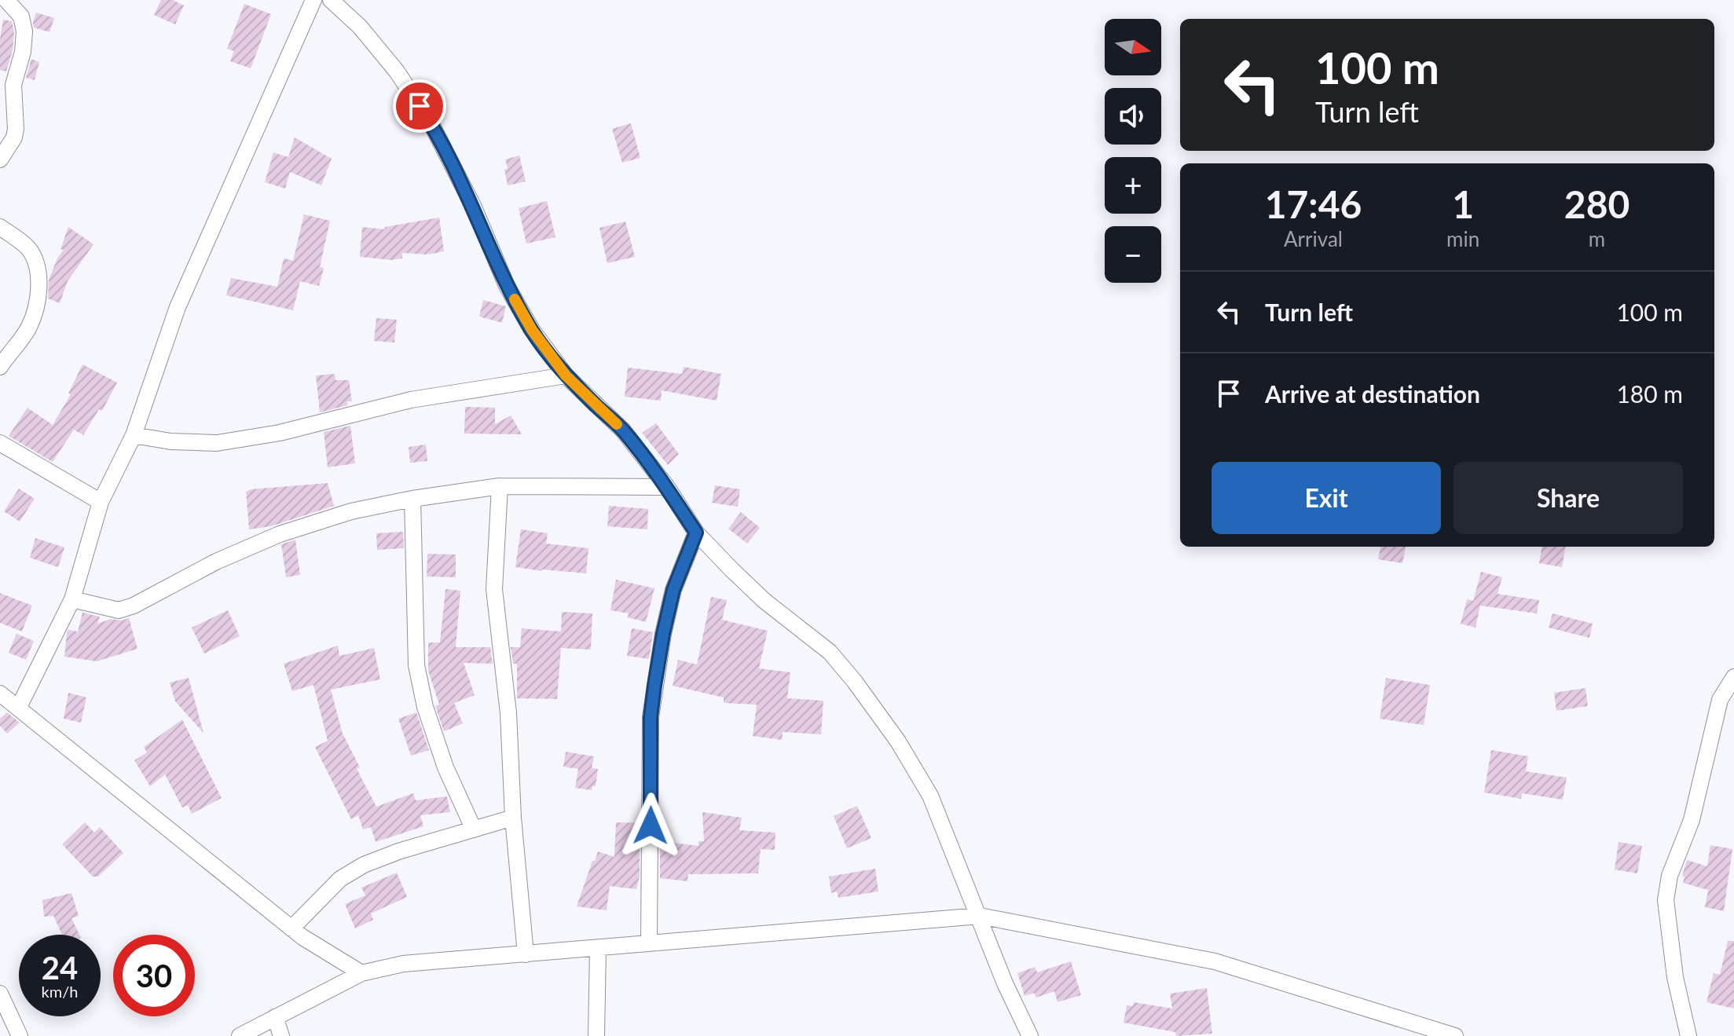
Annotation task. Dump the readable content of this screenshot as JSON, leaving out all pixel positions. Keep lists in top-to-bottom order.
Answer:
{
  "north": "right",
  "page": {
    "map_buttons": ["+", "−"],
    "turn": ["100 m", "Turn left"],
    "eta": [
      "17:46",
      "Arrival",
      "1",
      "min",
      "280",
      "m"
    ],
    "list": [
      {
        "name": "Turn left",
        "value": "100 m"
      },
      {
        "name": "Arrive at destination",
        "value": "180 m"
      }
    ],
    "buttons": ["Exit", "Share"],
    "speed": "24 km/h",
    "limit": "30"
  }
}
